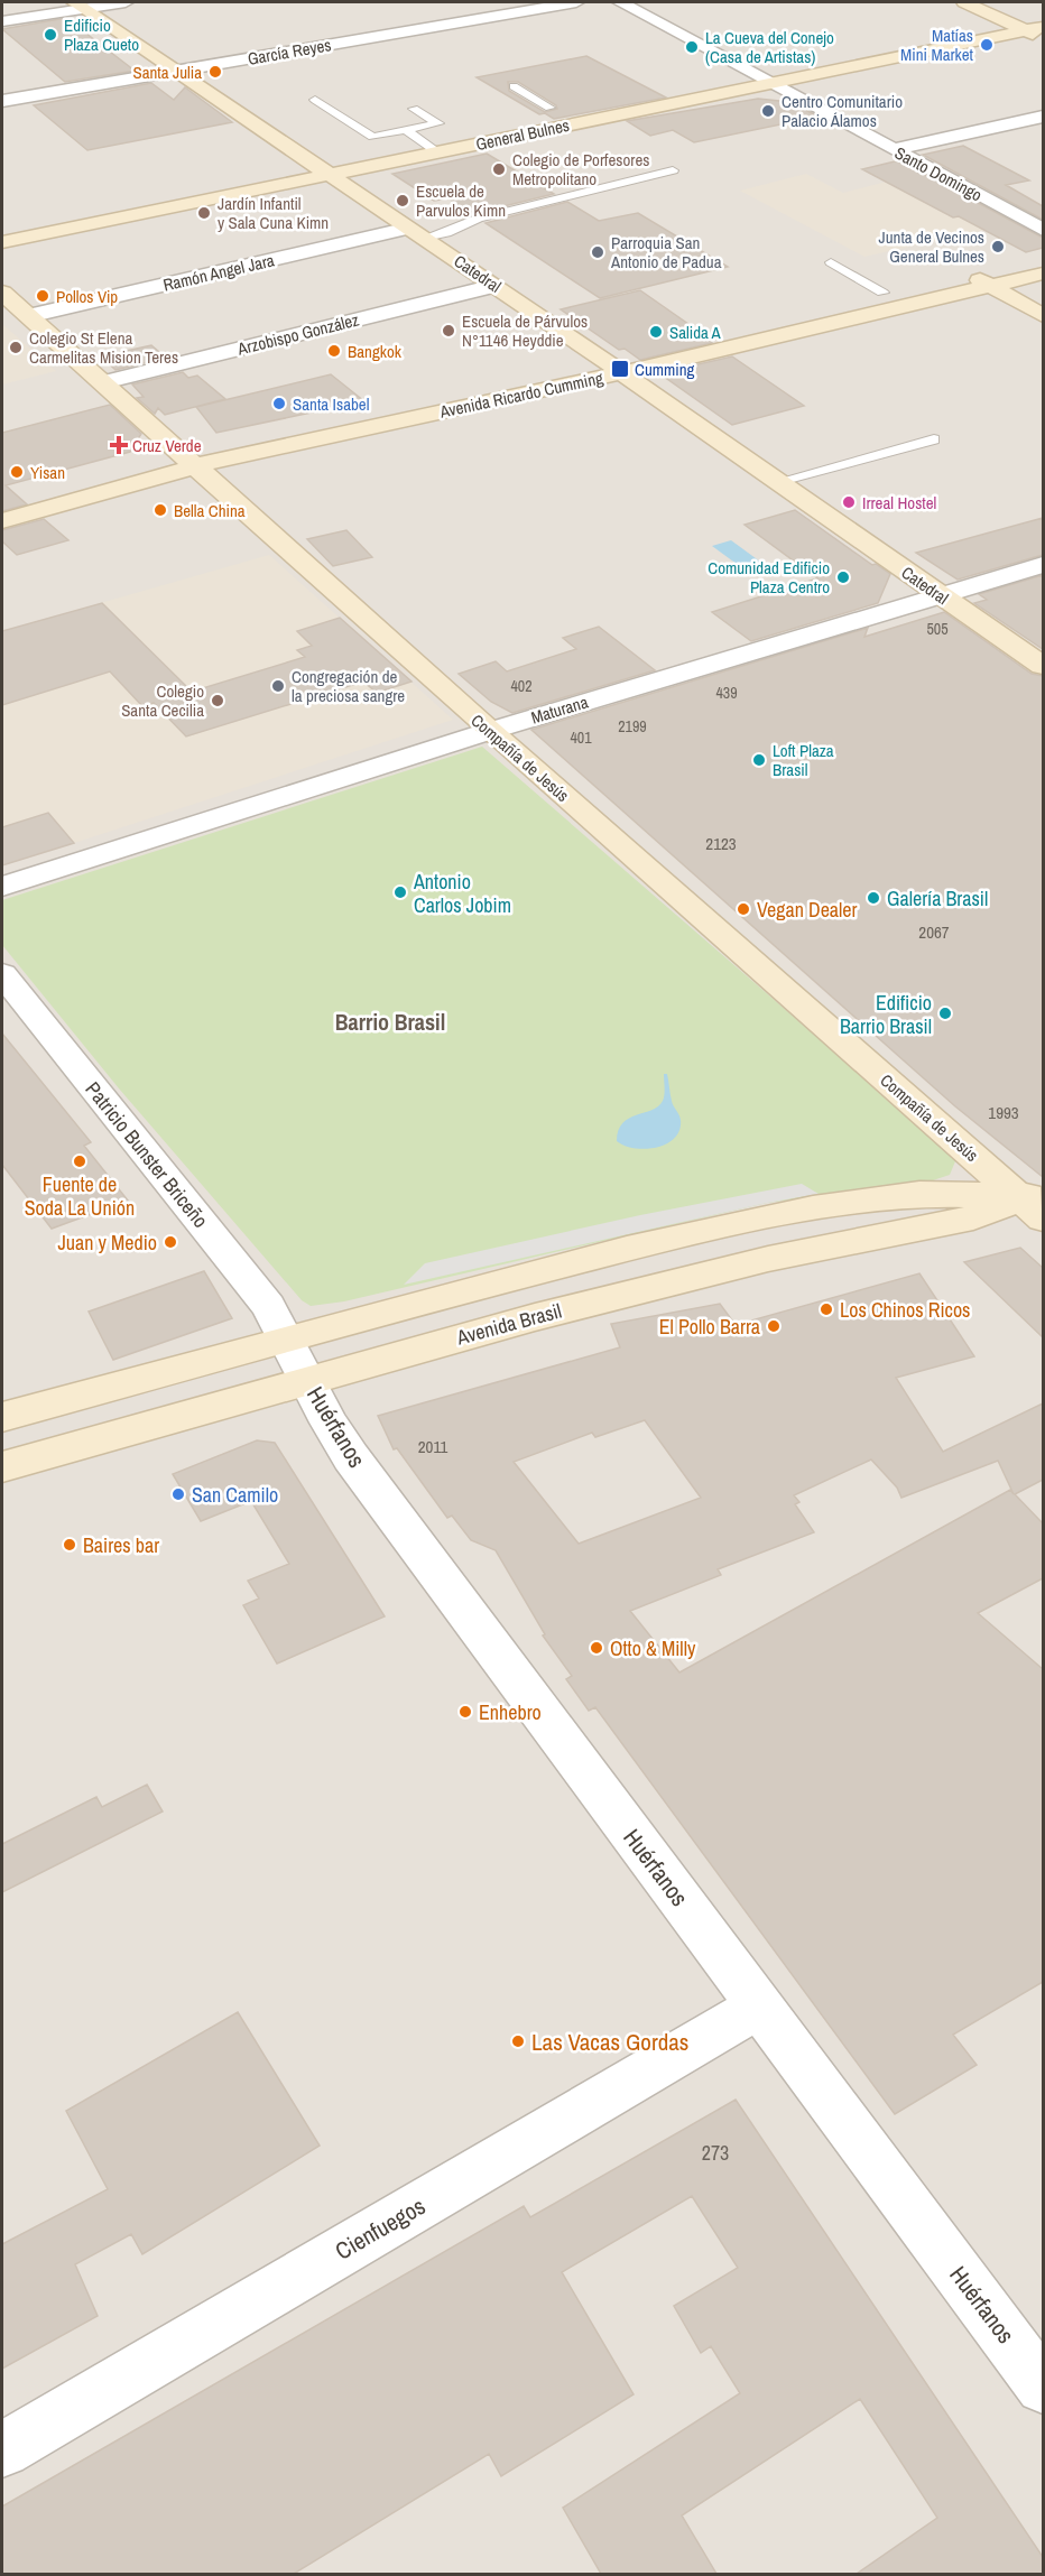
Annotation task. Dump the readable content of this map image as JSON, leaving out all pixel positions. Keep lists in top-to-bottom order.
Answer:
{
  "streets": {
    "main road": [
      "General Bulnes",
      "Catedral",
      "Avenida Ricardo Cumming",
      "Compañía de Jesús",
      "Avenida Brasil"
    ],
    "street": [
      "García Reyes",
      "Santo Domingo",
      "Ramón Angel Jara",
      "Arzobispo González",
      "Maturana",
      "Patricio Bunster Briceño",
      "Huérfanos",
      "Cienfuegos"
    ]
  },
  "crossings": [
    ["García Reyes", "Catedral"],
    ["General Bulnes", "Santo Domingo"],
    ["General Bulnes", "Catedral"],
    ["Ramón Angel Jara", "Catedral"],
    ["Ramón Angel Jara", "Compañía de Jesús"],
    ["Catedral", "Arzobispo González"],
    ["Catedral", "Avenida Ricardo Cumming"],
    ["Catedral", "Maturana"],
    ["Arzobispo González", "Compañía de Jesús"],
    ["Avenida Ricardo Cumming", "Compañía de Jesús"],
    ["Maturana", "Compañía de Jesús"],
    ["Compañía de Jesús", "Avenida Brasil"],
    ["Patricio Bunster Briceño", "Huérfanos"],
    ["Avenida Brasil", "Huérfanos"],
    ["Huérfanos", "Cienfuegos"]
  ],
  "districts": ["Barrio Brasil"],
  "places": {
    "other": [
      "Edificio Plaza Cueto",
      "Matías Mini Market",
      "La Cueva del Conejo (Casa de Artistas)",
      "Santa Julia",
      "Centro Comunitario Palacio Álamos",
      "Colegio de Porfesores Metropolitano",
      "Escuela de Parvulos Kimn",
      "Jardín Infantil y Sala Cuna Kimn",
      "Junta de Vecinos General Bulnes",
      "Parroquia San Antonio de Padua",
      "Pollos Vip",
      "Escuela de Párvulos N°1146 Heyddie",
      "Salida A",
      "Colegio St Elena Carmelitas Mision Teres",
      "Bangkok",
      "Santa Isabel",
      "Yisan",
      "Irreal Hostel",
      "Bella China",
      "Comunidad Edificio Plaza Centro",
      "Congregación de la preciosa sangre",
      "Colegio Santa Cecilia",
      "Loft Plaza Brasil",
      "Antonio Carlos Jobim",
      "Galería Brasil",
      "Vegan Dealer",
      "Edificio Barrio Brasil",
      "Fuente de Soda La Unión",
      "Juan y Medio",
      "Los Chinos Ricos",
      "El Pollo Barra",
      "San Camilo",
      "Baires bar",
      "Otto & Milly",
      "Enhebro",
      "Las Vacas Gordas"
    ],
    "transit": ["Cumming"],
    "health": ["Cruz Verde"]
  },
  "house_numbers": [
    "505",
    "402",
    "439",
    "2199",
    "401",
    "2123",
    "2067",
    "1993",
    "2011",
    "273"
  ]
}
